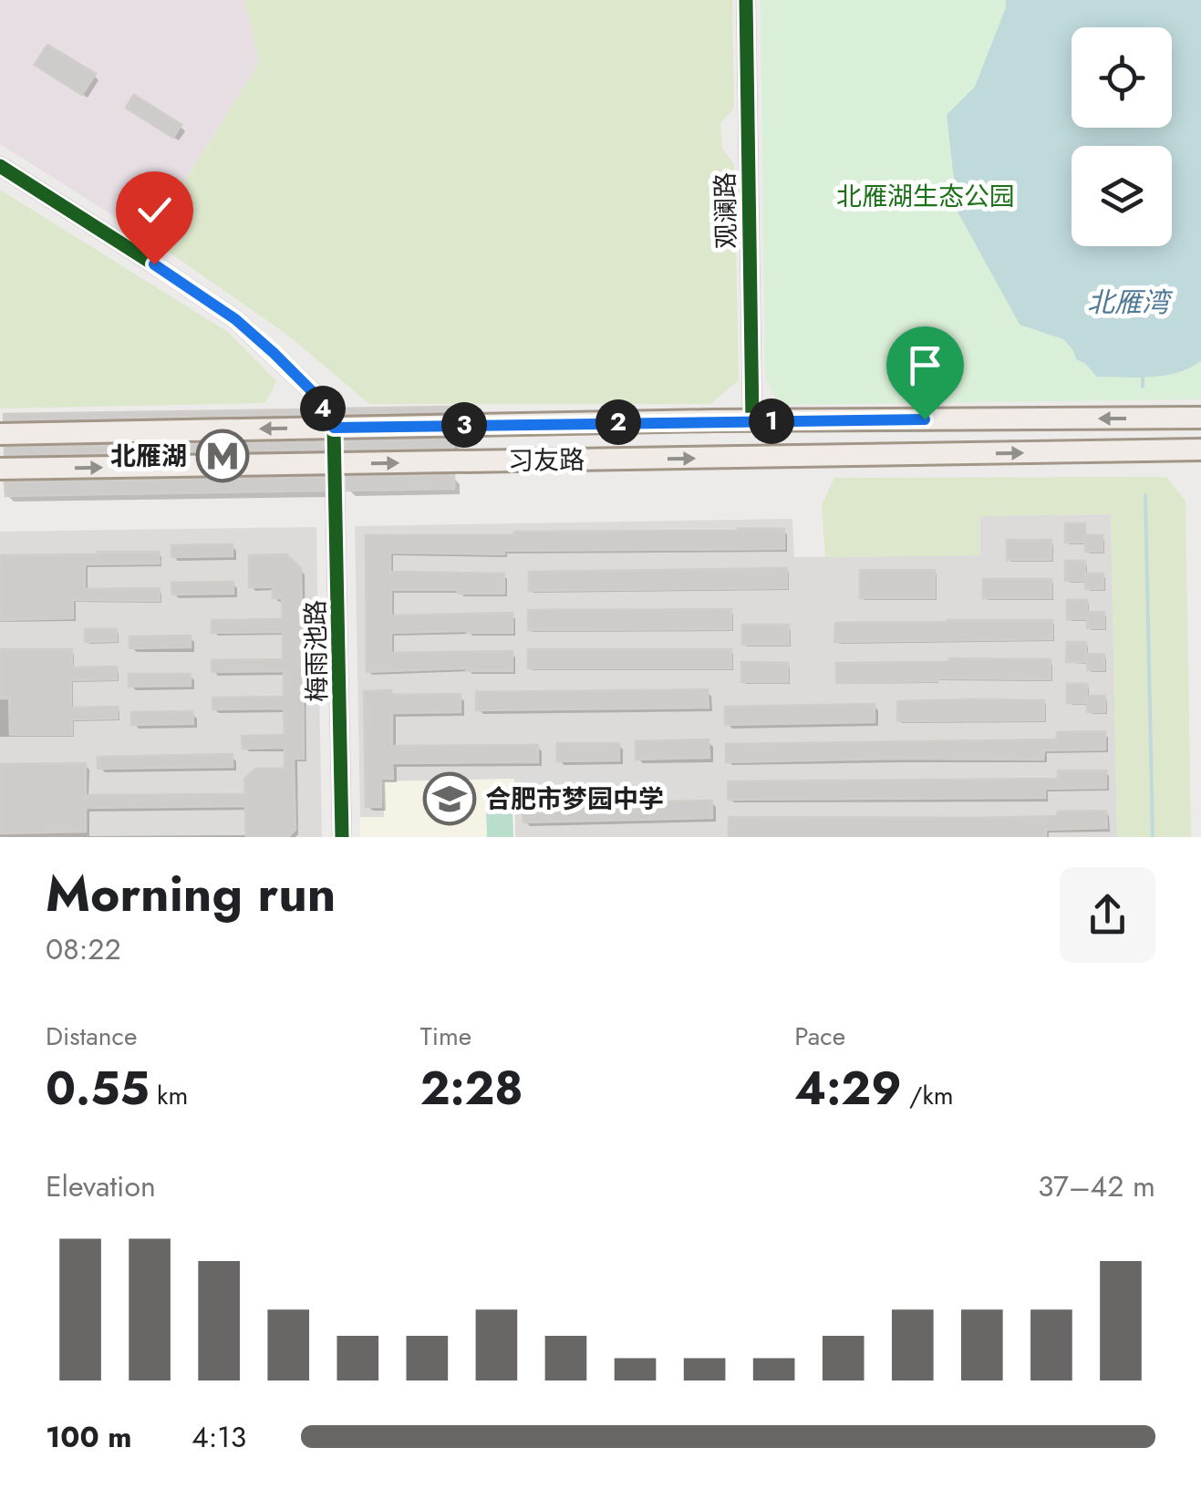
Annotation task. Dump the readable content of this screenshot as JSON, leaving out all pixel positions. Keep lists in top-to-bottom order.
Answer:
{
  "streets": {
    "main road": ["习友路"],
    "street": ["观澜路", "梅雨池路"]
  },
  "crossings": [
    ["观澜路", "习友路"],
    ["习友路", "梅雨池路"]
  ],
  "water": ["北雁湾"],
  "parks": ["北雁湖生态公园"],
  "places": {
    "metro station": ["北雁湖"],
    "school or university": ["合肥市梦园中学"]
  },
  "page": {
    "pins": [
      "4",
      "1",
      "2",
      "3"
    ],
    "heading": ["Morning run", "08:22"],
    "stats": [
      ["Distance", "0.55 km"],
      ["Time", "2:28"],
      ["Pace", "4:29 /km"]
    ],
    "chart": ["Elevation", "37–42 m"],
    "list": [
      {
        "name": "100 m",
        "note": "4:13"
      }
    ]
  }
}
